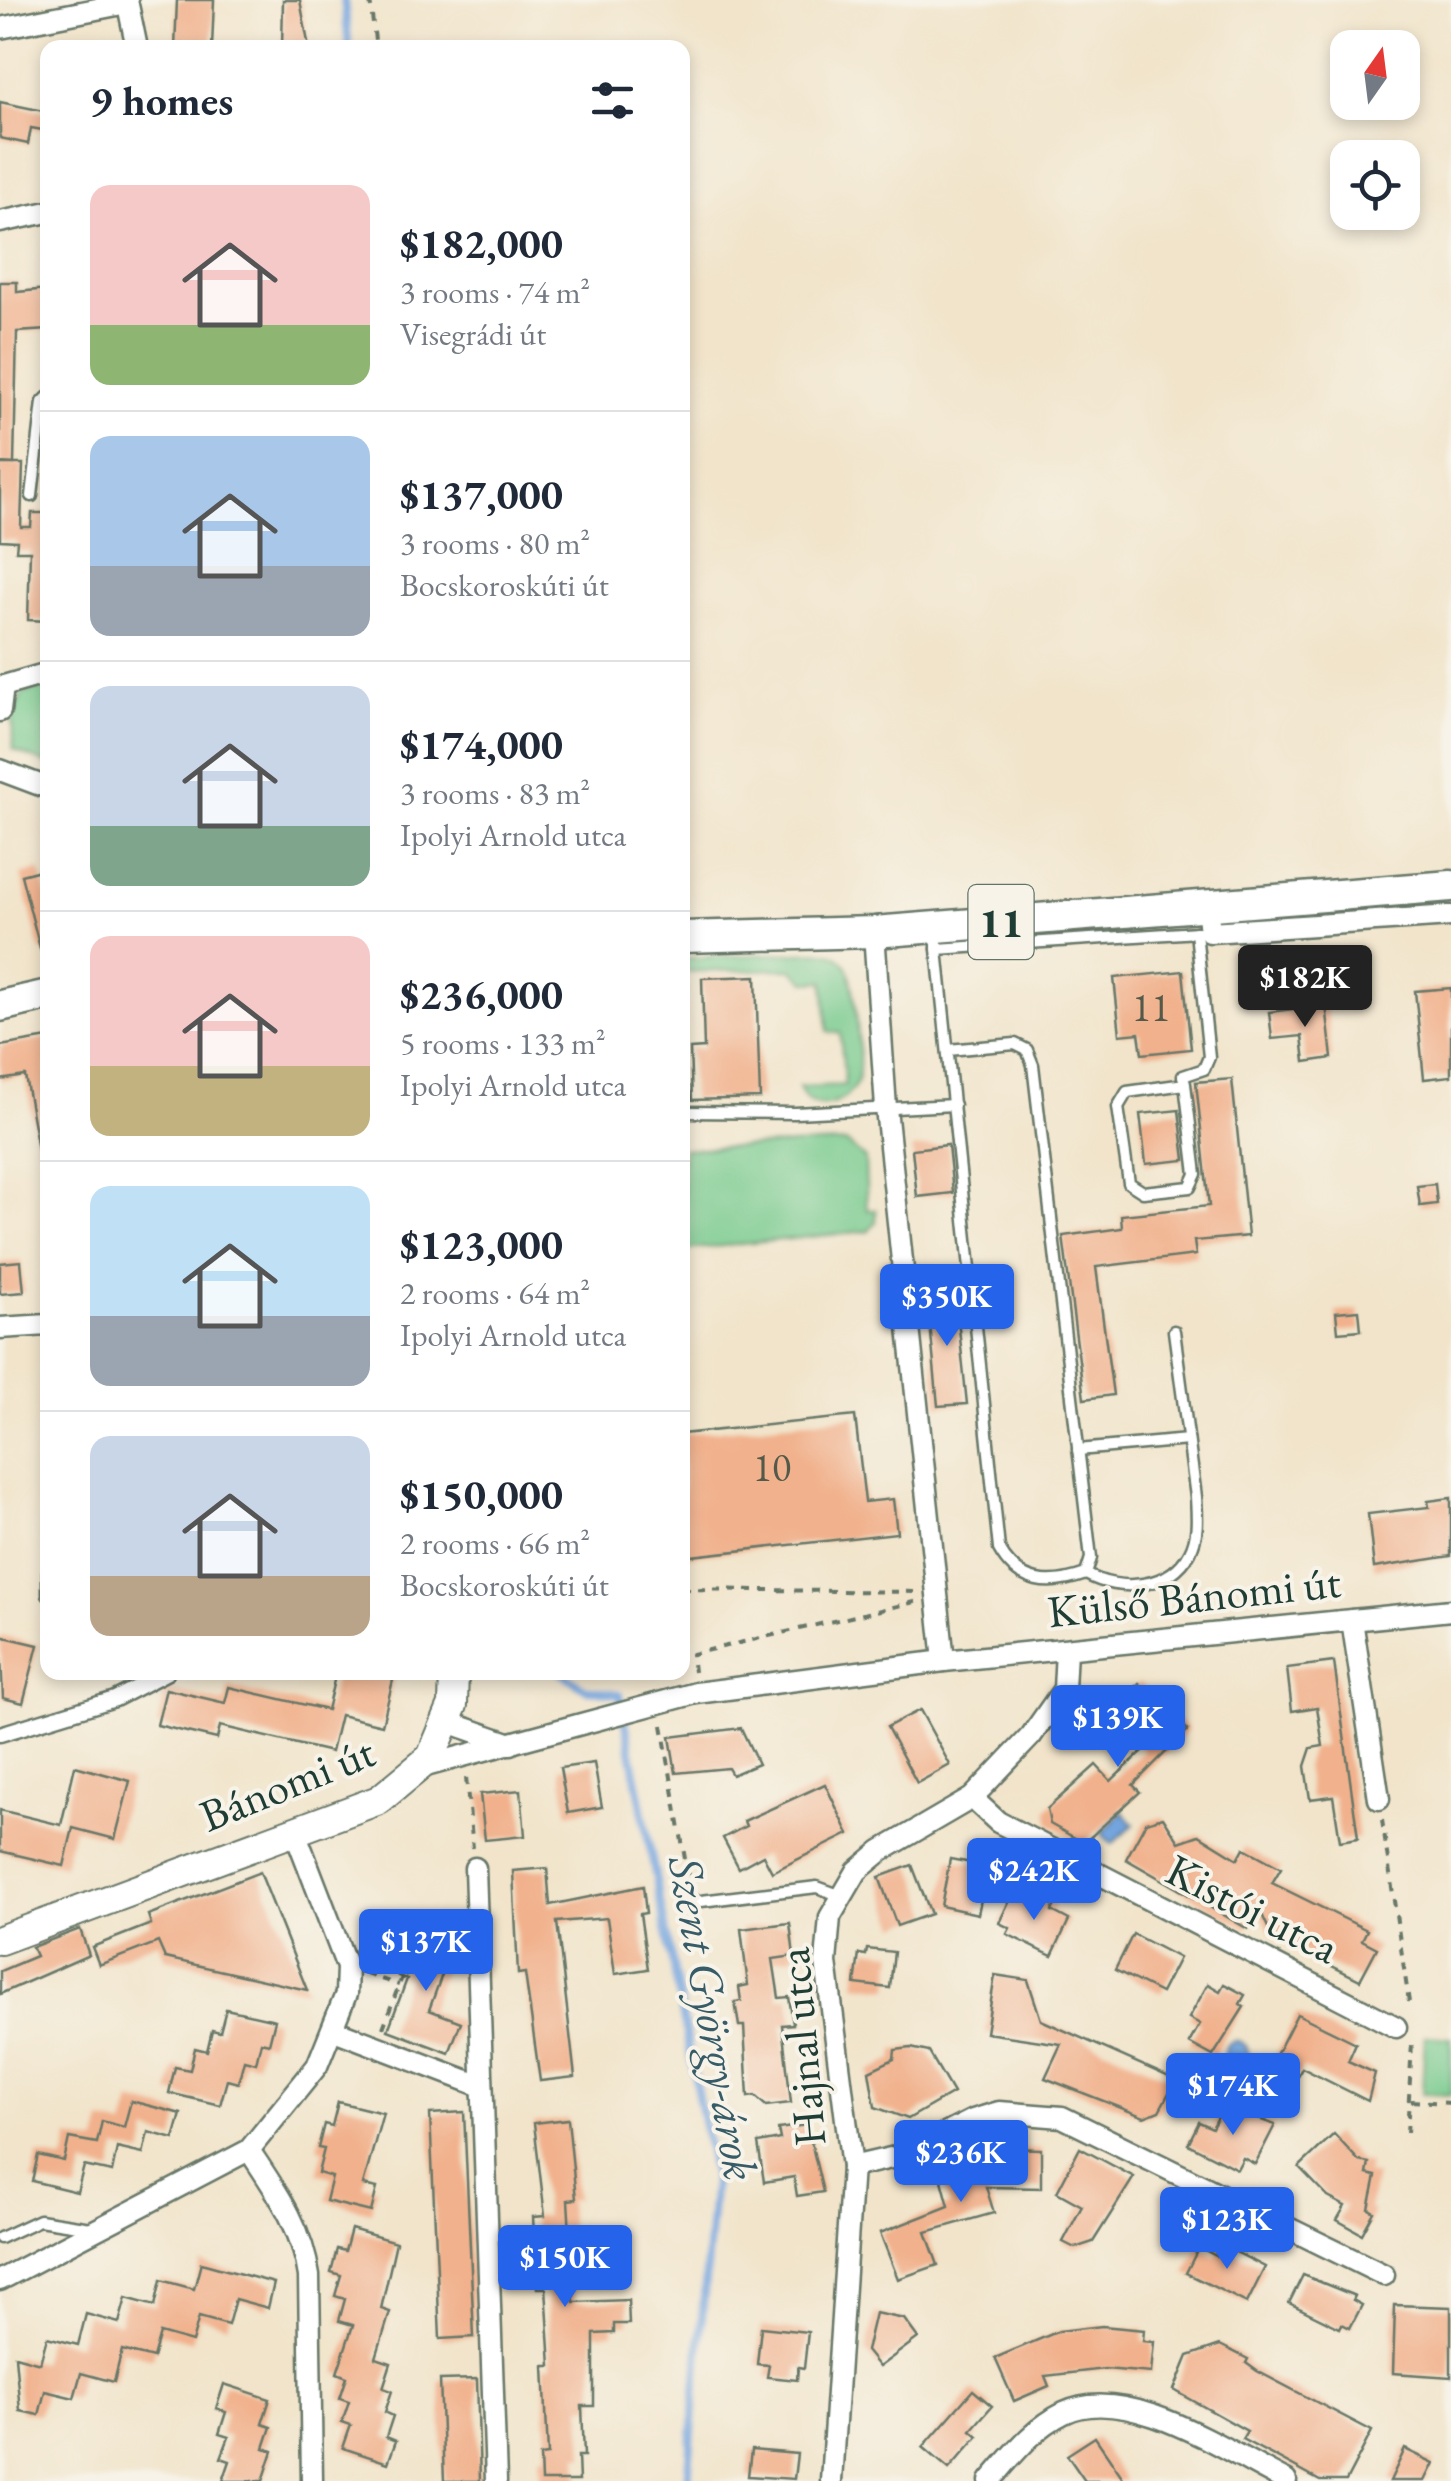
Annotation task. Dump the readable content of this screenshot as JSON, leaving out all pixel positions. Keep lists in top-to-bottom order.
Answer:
{
  "streets": {
    "main road": ["11", "Bánomi út"],
    "street": ["Külső Bánomi út", "Kistói utca", "Hajnal utca"]
  },
  "crossings": [
    ["Külső Bánomi út", "Hajnal utca"],
    ["Kistói utca", "Hajnal utca"]
  ],
  "water": ["Szent György-árok"],
  "house_numbers": ["11", "10"],
  "north": "top",
  "page": {
    "heading": "9 homes",
    "list": [
      {
        "name": "$182,000",
        "note": "3 rooms · 74 m² · Visegrádi út"
      },
      {
        "name": "$137,000",
        "note": "3 rooms · 80 m² · Bocskoroskúti út"
      },
      {
        "name": "$174,000",
        "note": "3 rooms · 83 m² · Ipolyi Arnold utca"
      },
      {
        "name": "$236,000",
        "note": "5 rooms · 133 m² · Ipolyi Arnold utca"
      },
      {
        "name": "$123,000",
        "note": "2 rooms · 64 m² · Ipolyi Arnold utca"
      },
      {
        "name": "$150,000",
        "note": "2 rooms · 66 m² · Bocskoroskúti út"
      }
    ],
    "price": [
      "$182K",
      "$350K",
      "$139K",
      "$242K",
      "$137K",
      "$174K",
      "$236K",
      "$123K",
      "$150K"
    ]
  }
}
